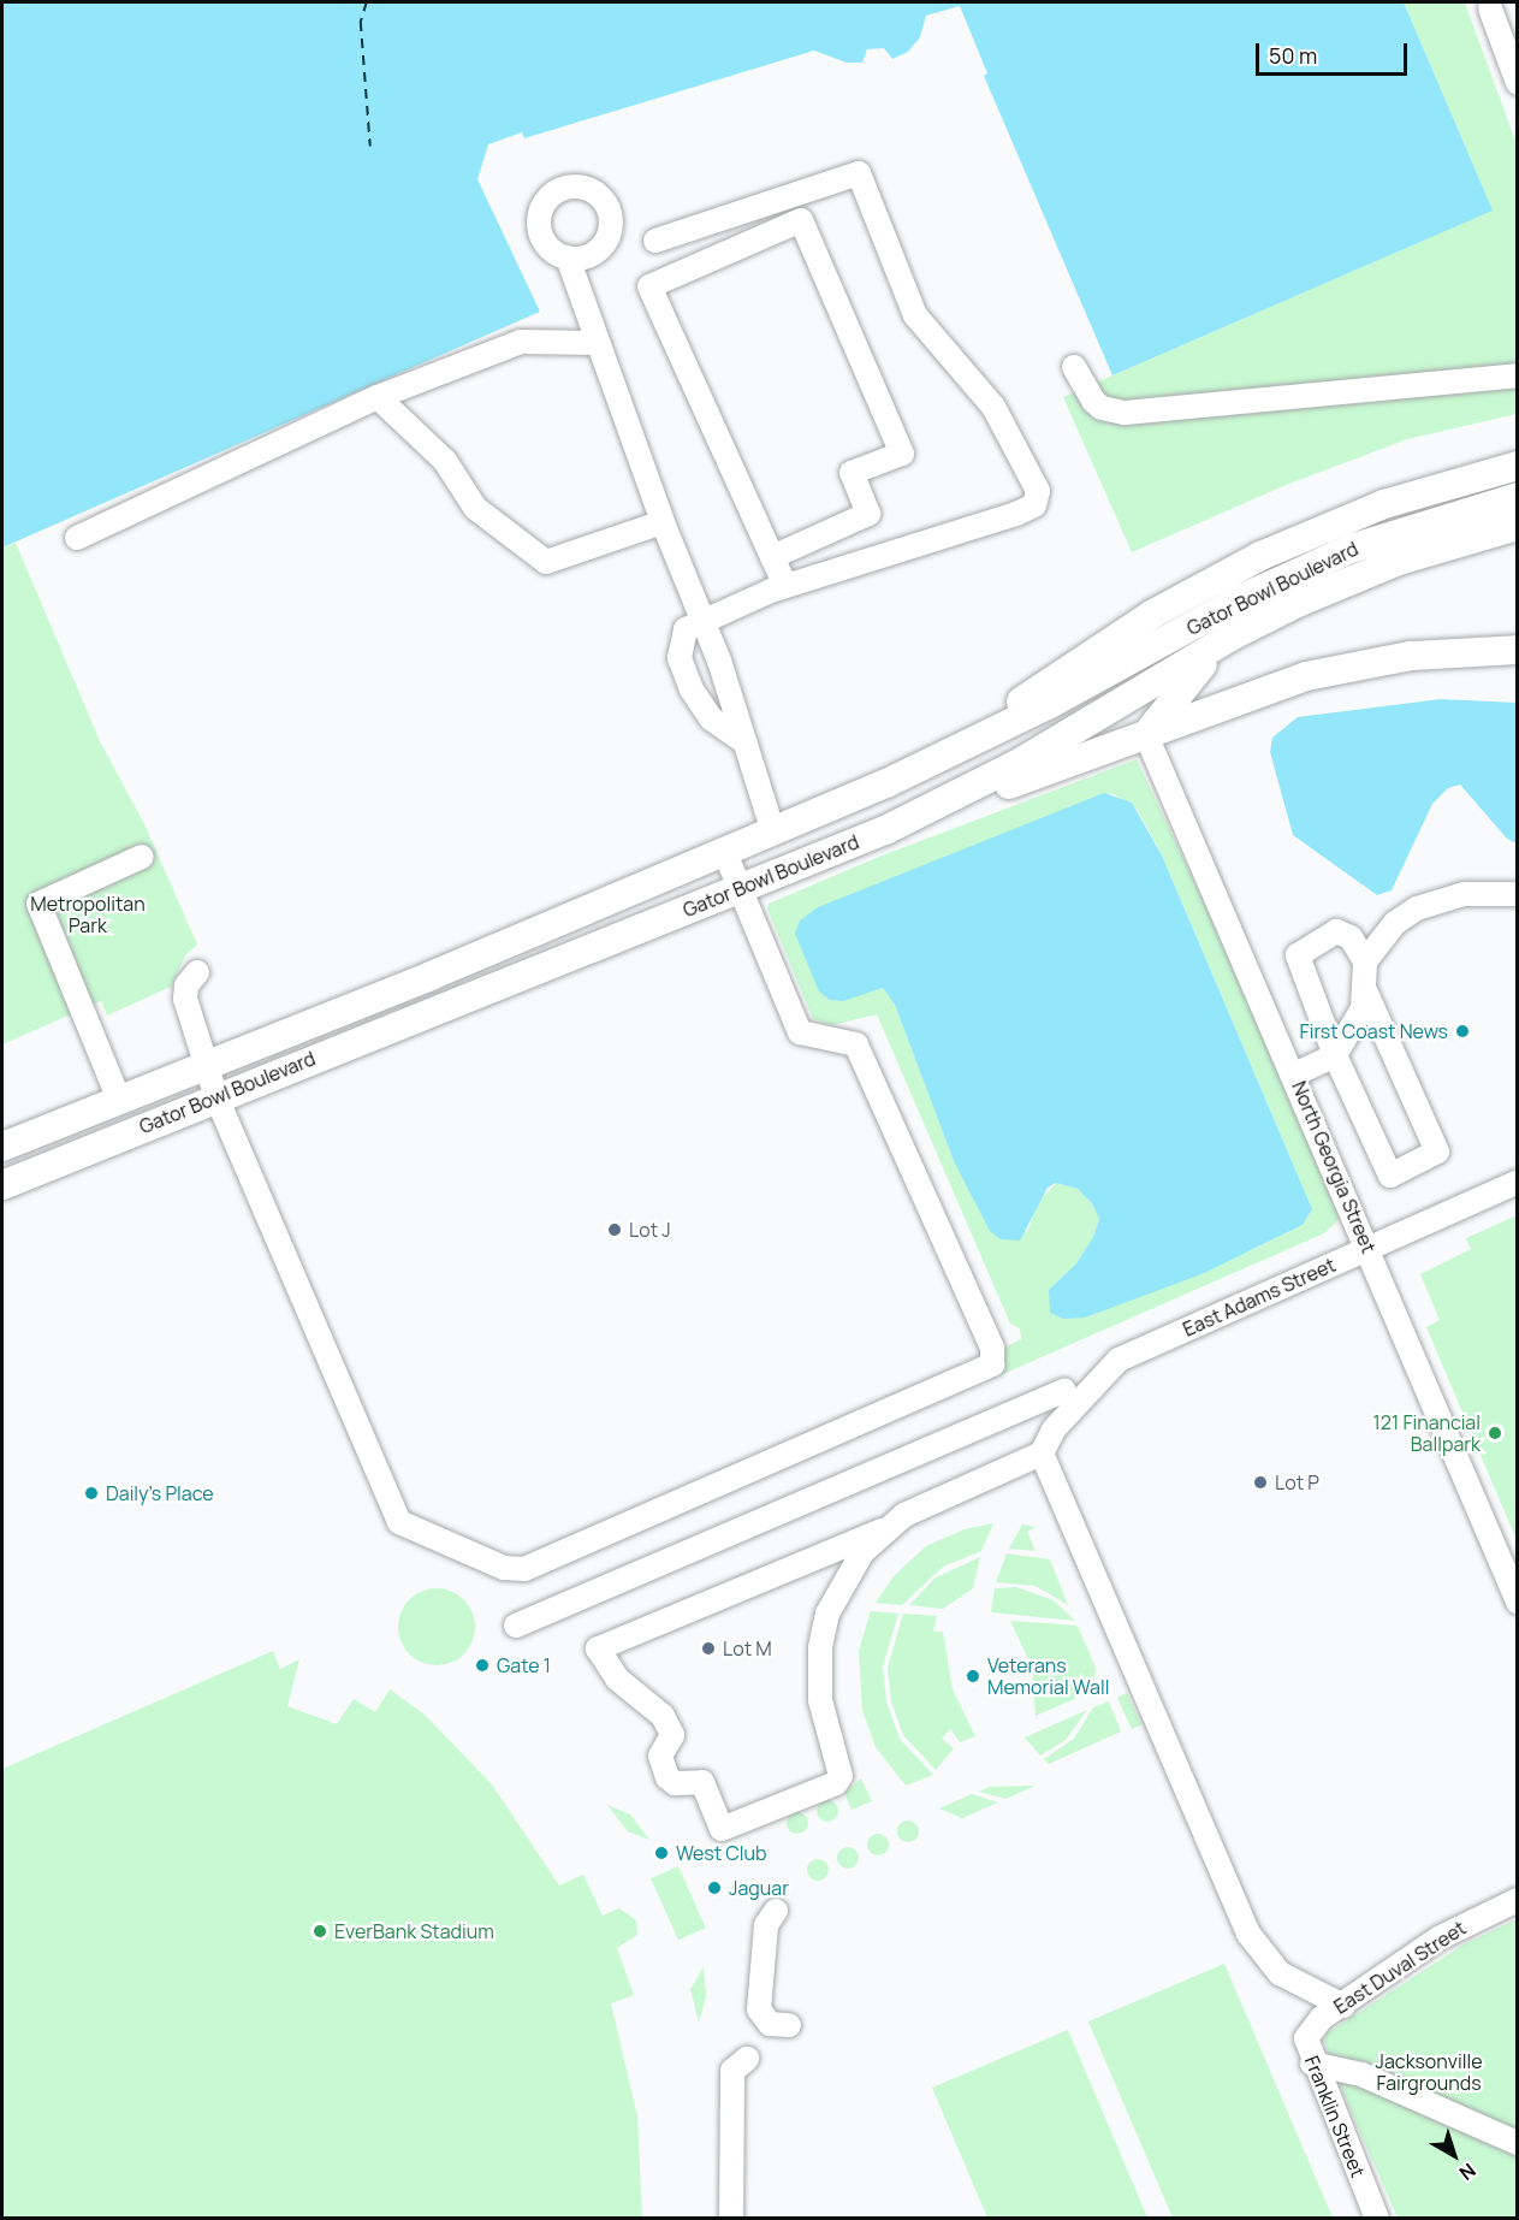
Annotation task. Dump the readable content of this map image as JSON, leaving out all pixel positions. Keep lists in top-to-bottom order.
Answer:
{
  "streets": {
    "main road": ["Gator Bowl Boulevard"],
    "street": [
      "North Georgia Street",
      "East Adams Street",
      "East Duval Street",
      "Franklin Street"
    ]
  },
  "crossings": [
    ["North Georgia Street", "East Adams Street"],
    ["East Duval Street", "Franklin Street"]
  ],
  "parks": ["Metropolitan Park", "Jacksonville Fairgrounds"],
  "places": [
    "First Coast News",
    "Lot J",
    "121 Financial Ballpark",
    "Lot P",
    "Daily's Place",
    "Lot M",
    "Gate 1",
    "Veterans Memorial Wall",
    "West Club",
    "Jaguar",
    "EverBank Stadium"
  ],
  "scale_bar": "50 m",
  "north": "bottom right"
}
